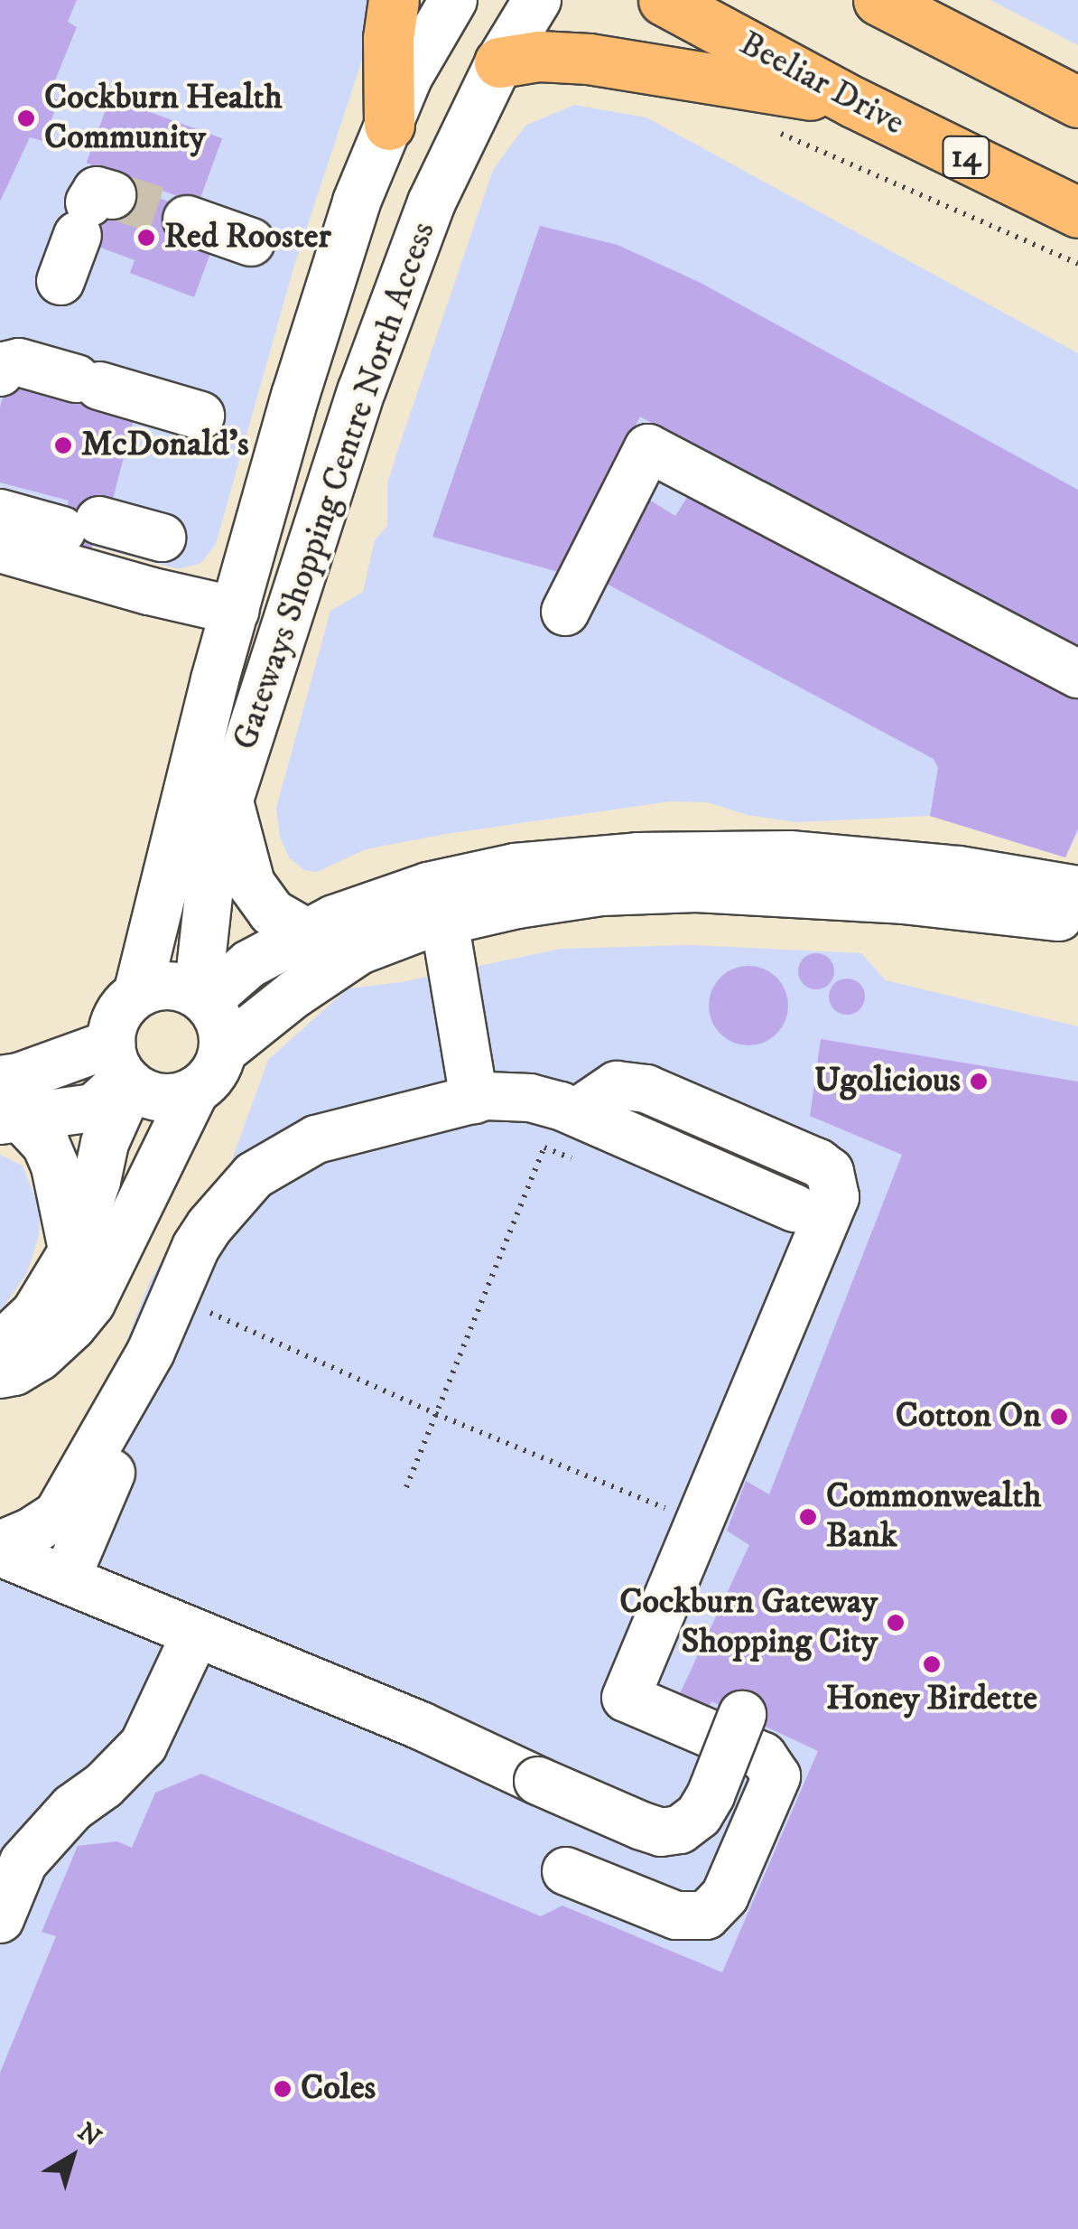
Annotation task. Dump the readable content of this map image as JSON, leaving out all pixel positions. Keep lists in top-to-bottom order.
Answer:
{
  "streets": {
    "highway": ["Beeliar Drive", "14"],
    "street": ["Gateways Shopping Centre North Access"]
  },
  "places": [
    "Cockburn Health Community",
    "Red Rooster",
    "McDonald's",
    "Ugolicious",
    "Cotton On",
    "Commonwealth Bank",
    "Cockburn Gateway Shopping City",
    "Honey Birdette",
    "Coles"
  ],
  "north": "top right"
}
